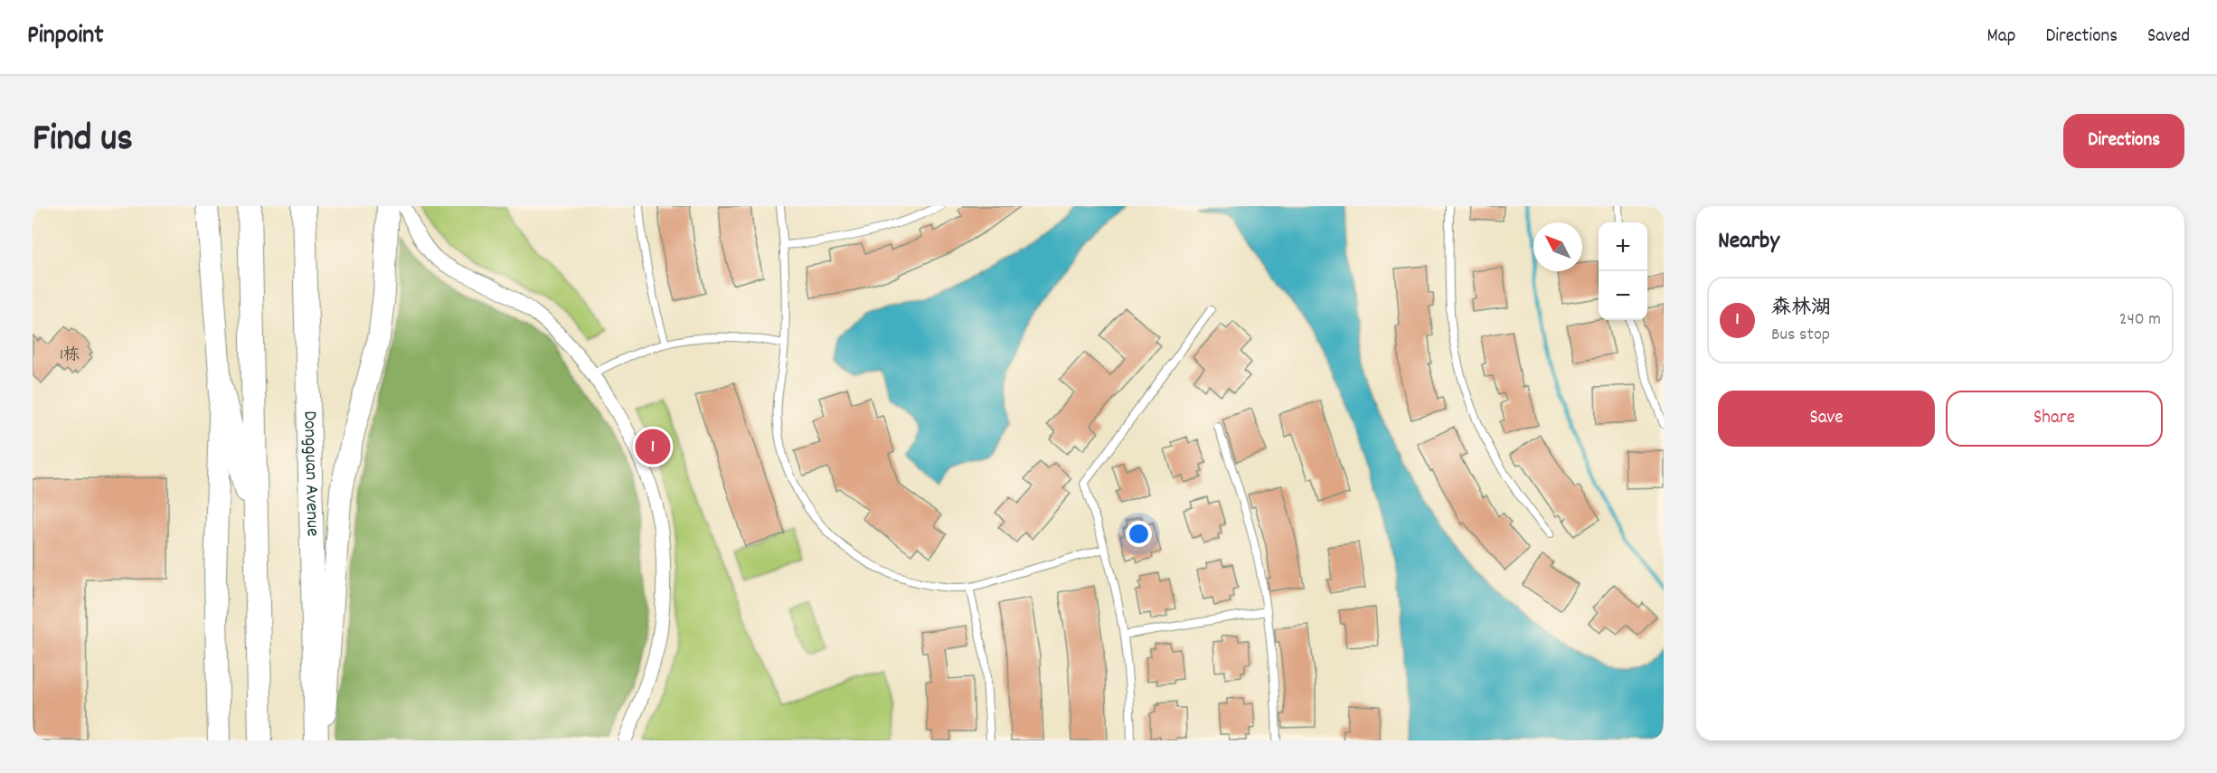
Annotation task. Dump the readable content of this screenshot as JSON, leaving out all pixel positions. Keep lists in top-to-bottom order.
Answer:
{
  "streets": {
    "highway": ["Dongguan Avenue"]
  },
  "house_numbers": ["1栋"],
  "north": "top left",
  "page": {
    "header": "Pinpoint",
    "nav": ["Map", "Directions", "Saved"],
    "title": "Find us",
    "buttons": [
      "Directions",
      ["Save", "Share"]
    ],
    "heading": "Nearby",
    "map_buttons": ["+", "−"],
    "list": [
      {
        "mark": "1",
        "name": "森林湖",
        "note": "Bus stop",
        "value": "240 m"
      }
    ],
    "pins": "1"
  }
}
